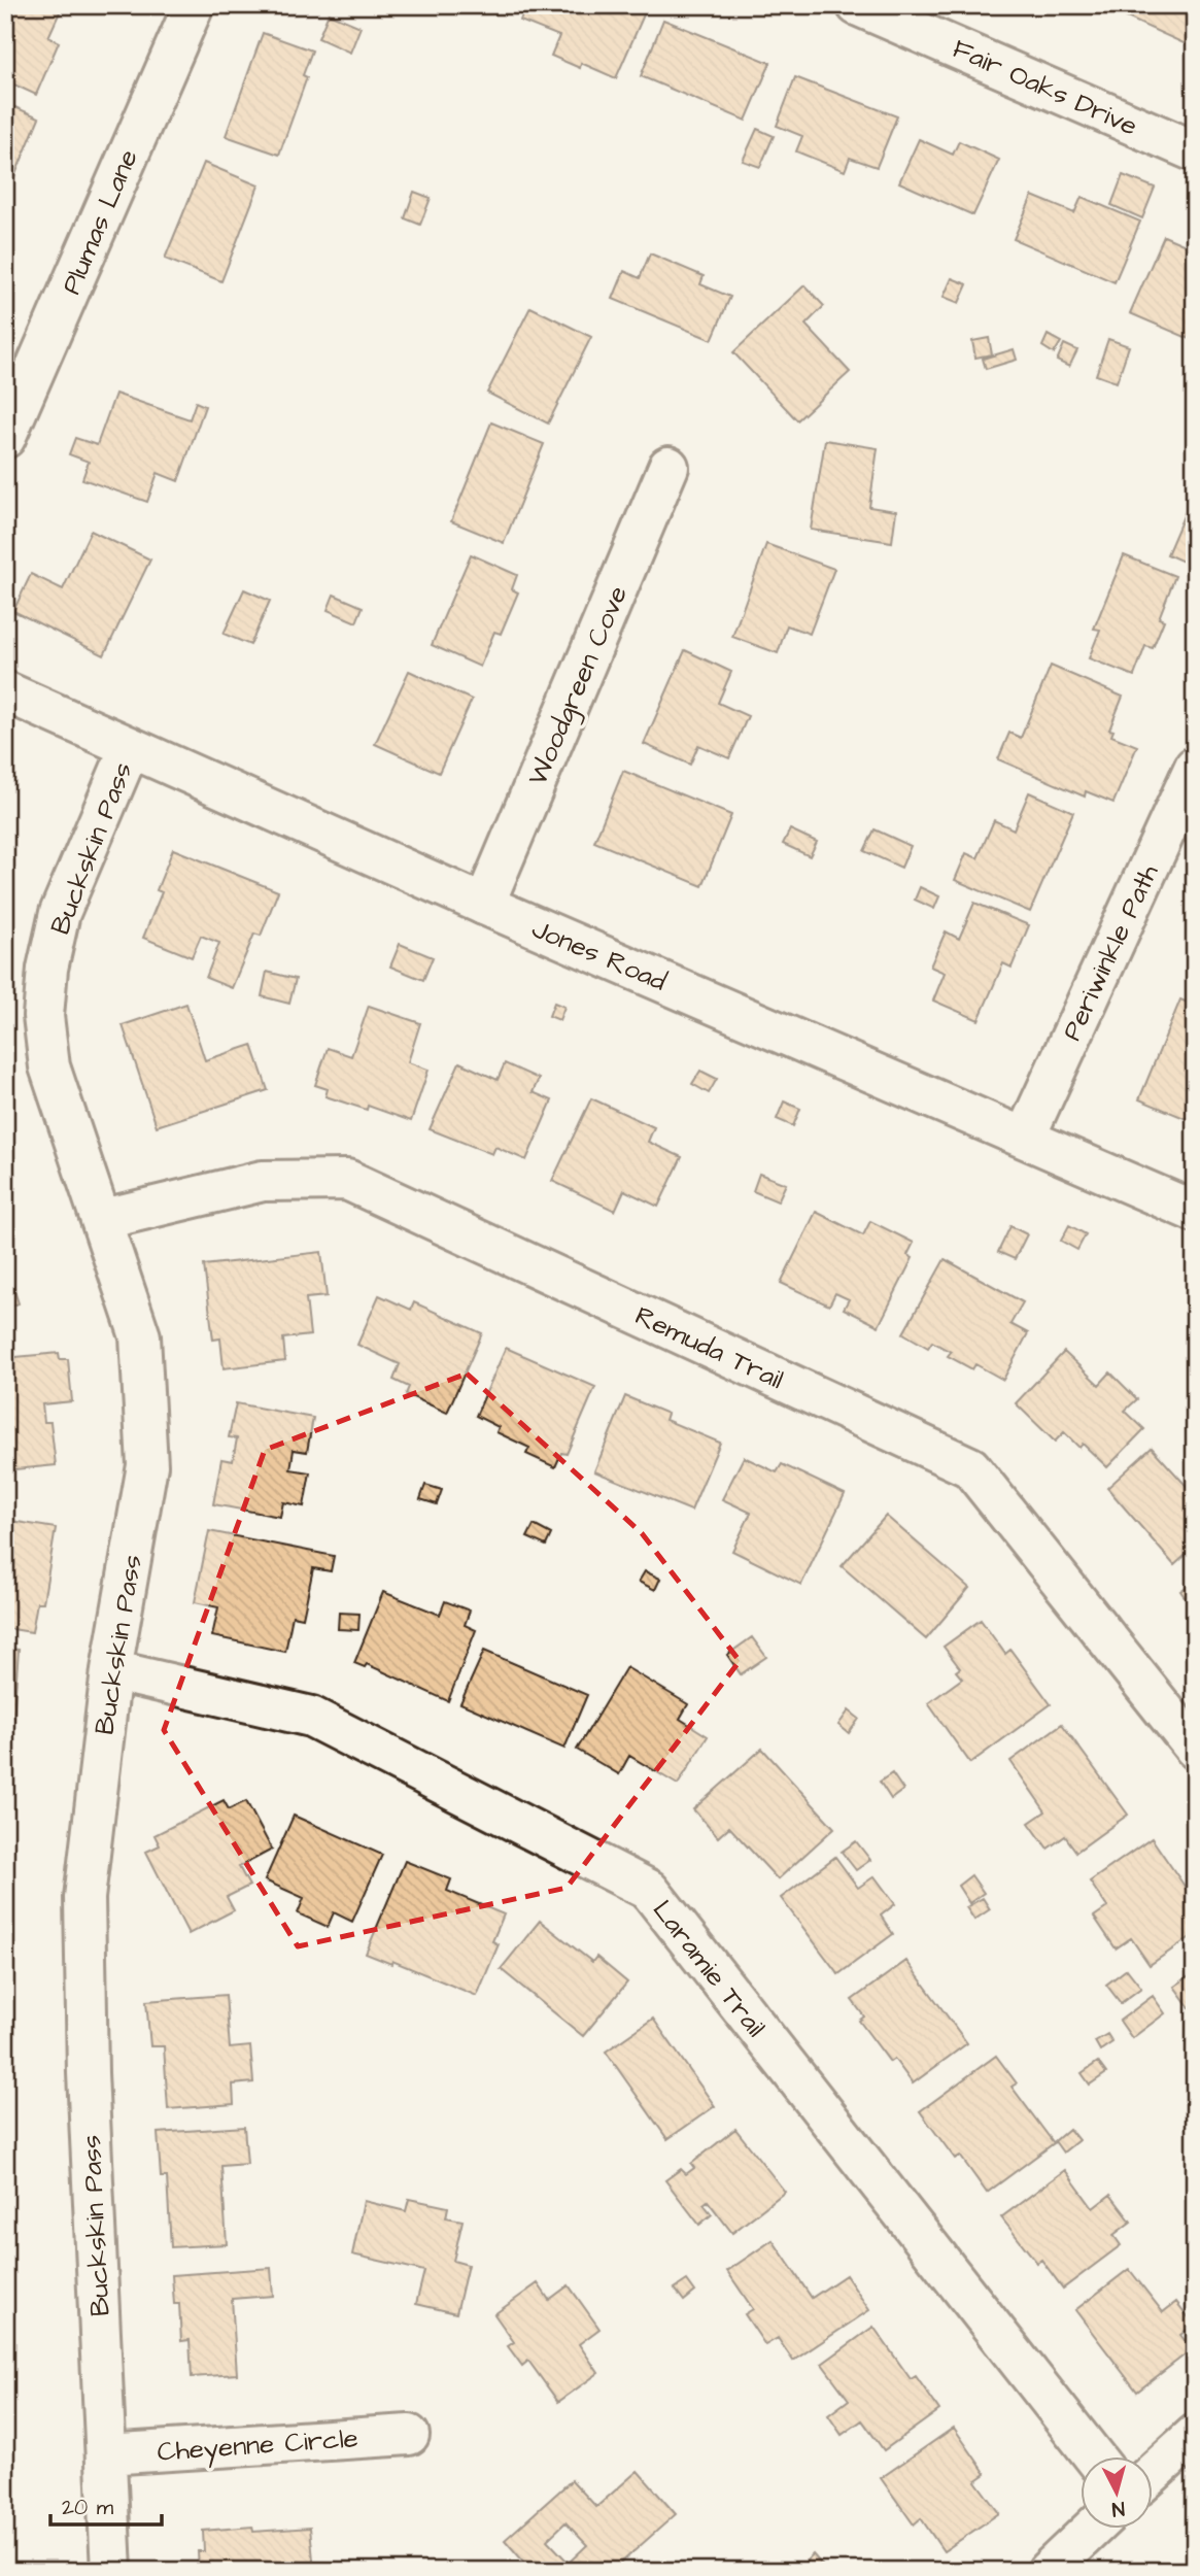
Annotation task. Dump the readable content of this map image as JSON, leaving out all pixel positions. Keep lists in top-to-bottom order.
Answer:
{
  "streets": {
    "street": [
      "Fair Oaks Drive",
      "Plumas Lane",
      "Woodgreen Cove",
      "Buckskin Pass",
      "Periwinkle Path",
      "Jones Road",
      "Remuda Trail",
      "Laramie Trail",
      "Cheyenne Circle"
    ]
  },
  "crossings": [
    ["Woodgreen Cove", "Jones Road"],
    ["Buckskin Pass", "Jones Road"],
    ["Buckskin Pass", "Remuda Trail"],
    ["Buckskin Pass", "Laramie Trail"],
    ["Buckskin Pass", "Cheyenne Circle"],
    ["Periwinkle Path", "Jones Road"]
  ],
  "scale_bar": "20 m",
  "north": "bottom"
}
